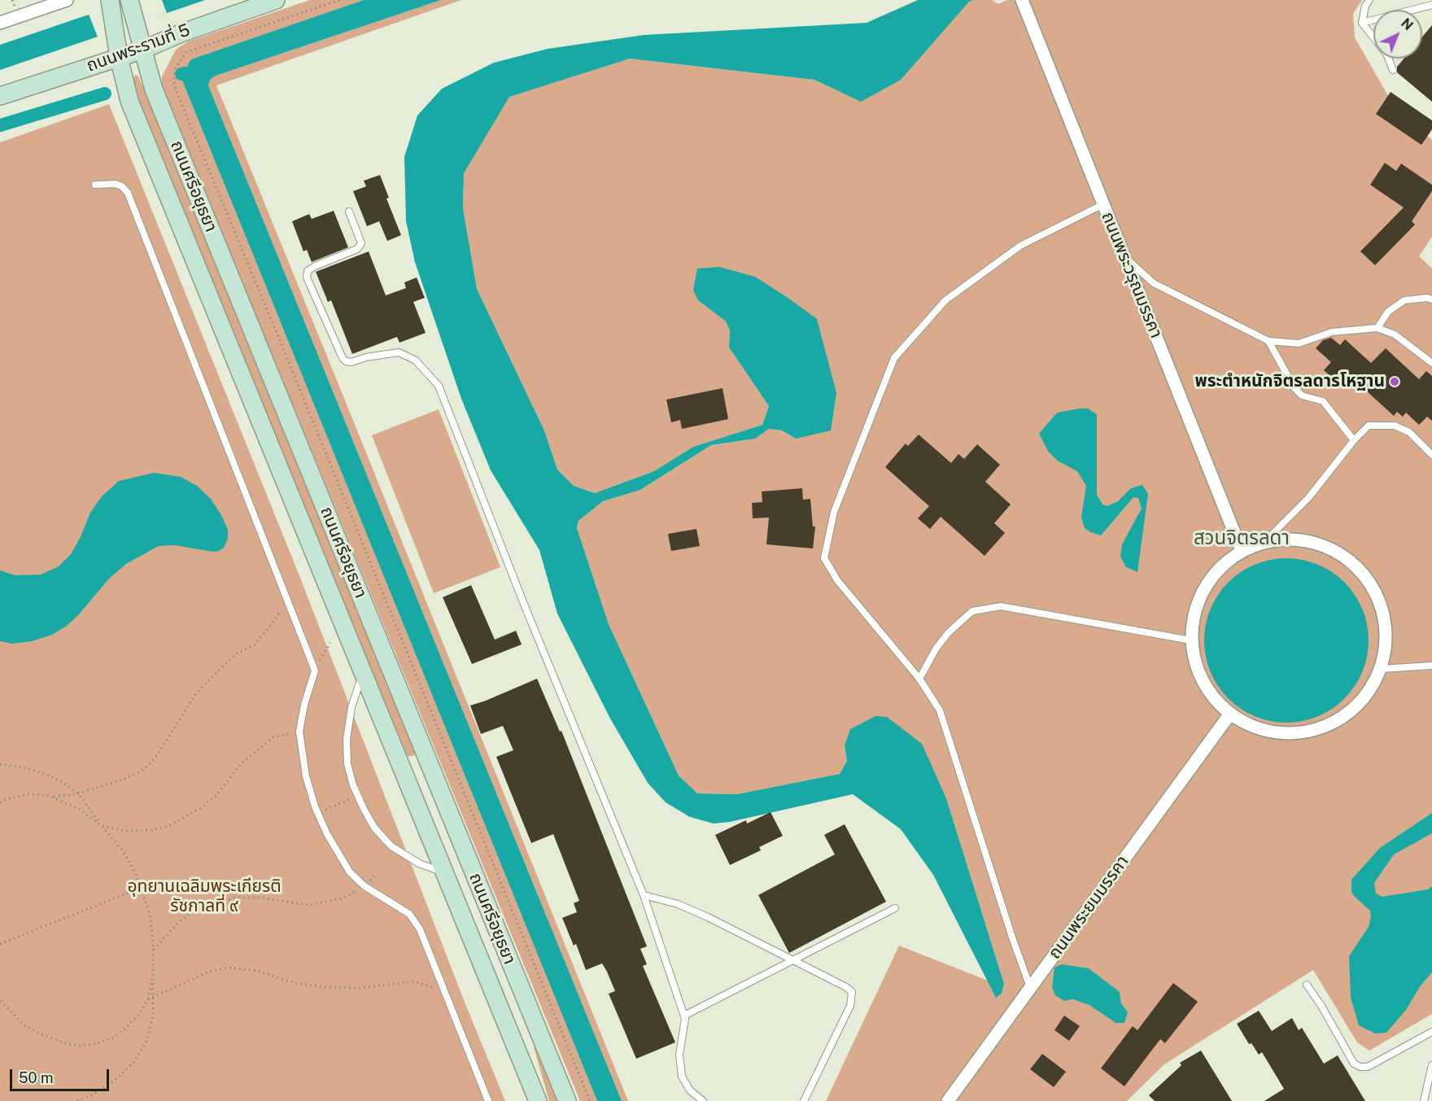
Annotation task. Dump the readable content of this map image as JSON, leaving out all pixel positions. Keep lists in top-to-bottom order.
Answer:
{
  "streets": {
    "main road": ["ถนนพระรามที่ 5", "ถนนศรีอยุธยา"],
    "street": ["ถนนพระวรุณมรรคา", "ถนนพระยมมรรคา"]
  },
  "crossings": [
    ["ถนนพระรามที่ 5", "ถนนศรีอยุธยา"]
  ],
  "districts": ["สวนจิตรลดา"],
  "parks": ["อุทยานเฉลิมพระเกียรติ รัชกาลที่ ๙"],
  "places": ["พระตำหนักจิตรลดารโหฐาน"],
  "scale_bar": "50 m",
  "north": "top right"
}
